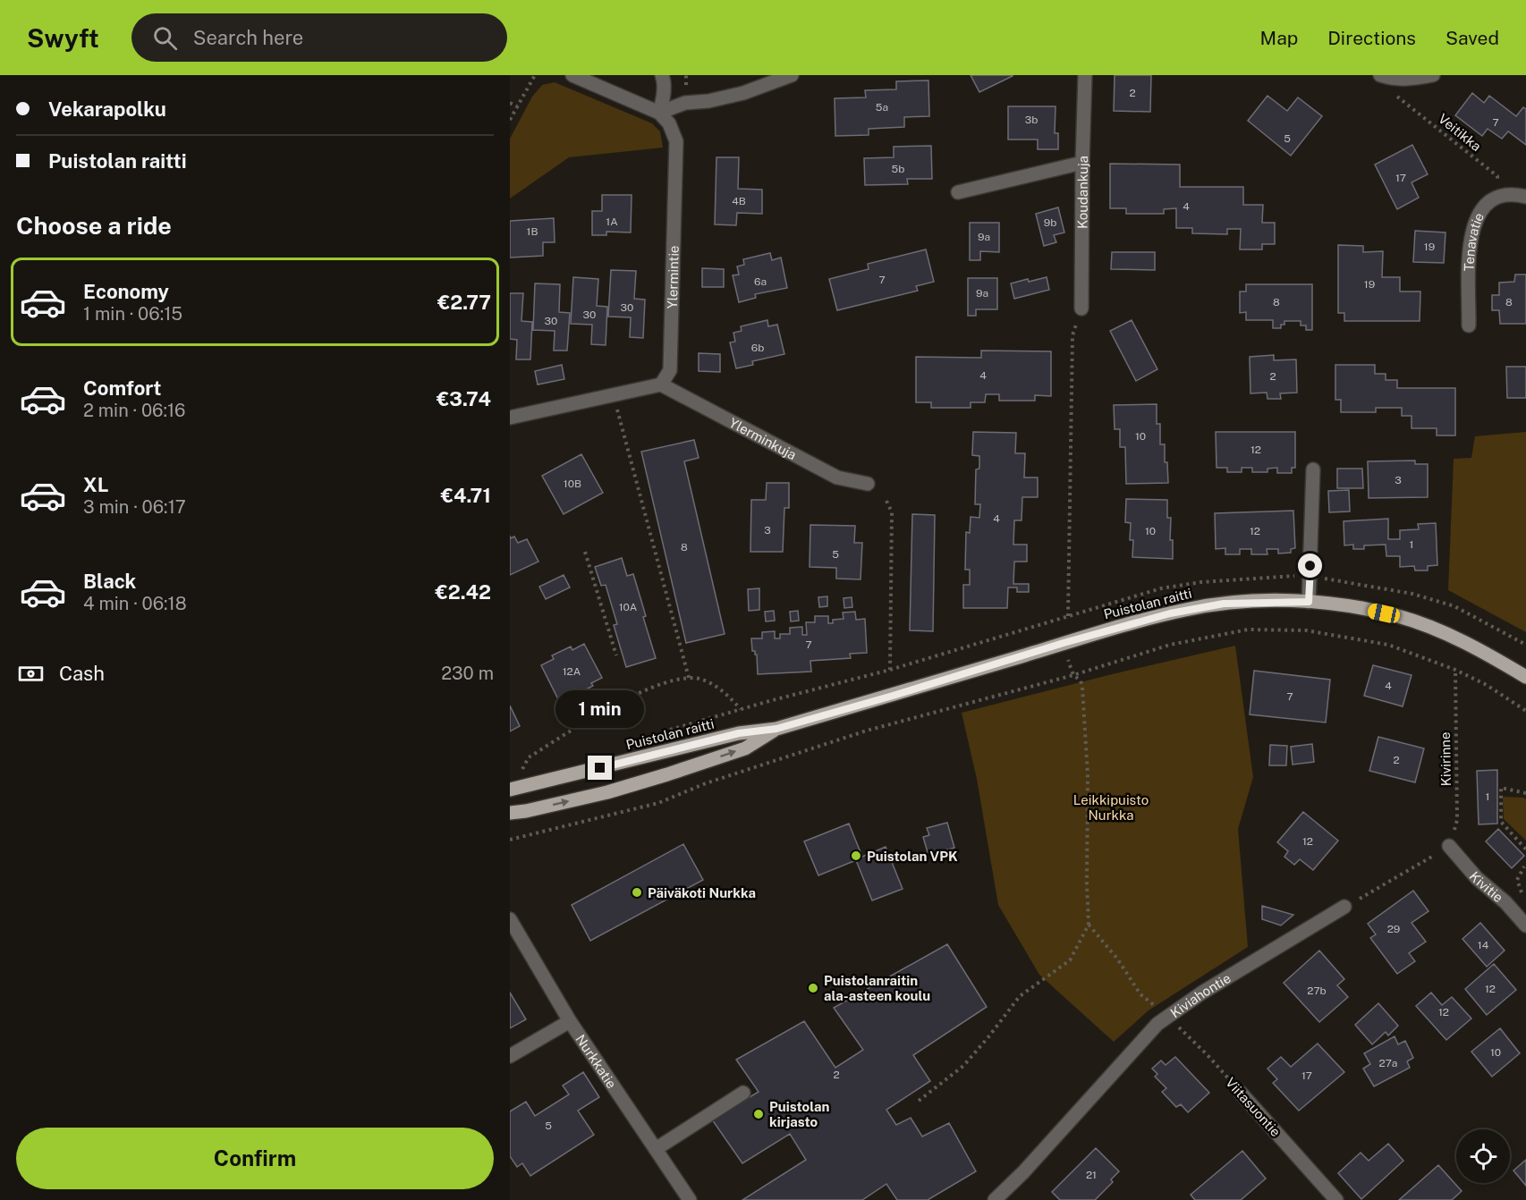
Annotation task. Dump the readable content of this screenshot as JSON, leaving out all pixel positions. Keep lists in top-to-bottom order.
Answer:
{
  "streets": {
    "main road": ["Puistolan raitti"],
    "street": [
      "Koudankuja",
      "Tenavatie",
      "Ylermintie",
      "Ylerminkuja",
      "Kivitie",
      "Kiviahontie",
      "Nurkkatie",
      "Viitasuontie"
    ],
    "path": ["Veitikka", "Kivirinne"]
  },
  "crossings": [
    ["Veitikka", "Tenavatie"],
    ["Ylermintie", "Ylerminkuja"],
    ["Kivirinne", "Kivitie"],
    ["Kiviahontie", "Viitasuontie"]
  ],
  "parks": ["Leikkipuisto Nurkka"],
  "places": [
    "Puistolan VPK",
    "Päiväkoti Nurkka",
    "Puistolanraitin ala-asteen koulu",
    "Puistolan kirjasto"
  ],
  "house_numbers": [
    "2",
    "5a",
    "3b",
    "7",
    "5",
    "5b",
    "17",
    "4B",
    "4",
    "1A",
    "9b",
    "1B",
    "9a",
    "19",
    "7",
    "6a",
    "19",
    "9a",
    "8",
    "8",
    "30",
    "30",
    "30",
    "6b",
    "4",
    "2",
    "10",
    "12",
    "3",
    "10B",
    "4",
    "3",
    "10",
    "12",
    "1",
    "8",
    "5",
    "10A",
    "7",
    "12A",
    "4",
    "7",
    "2",
    "1",
    "12",
    "29",
    "14",
    "12",
    "27b",
    "12",
    "10",
    "27a",
    "2",
    "17",
    "5",
    "21"
  ],
  "page": {
    "header": "Swyft",
    "search": "Search here",
    "nav": ["Map", "Directions", "Saved"],
    "banner": ["Vekarapolku", "Puistolan raitti"],
    "heading": "Choose a ride",
    "list": [
      {
        "name": "Economy",
        "note": "1 min · 06:15",
        "value": "€2.77"
      },
      {
        "name": "Comfort",
        "note": "2 min · 06:16",
        "value": "€3.74"
      },
      {
        "name": "XL",
        "note": "3 min · 06:17",
        "value": "€4.71"
      },
      {
        "name": "Black",
        "note": "4 min · 06:18",
        "value": "€2.42"
      }
    ],
    "pay": ["Cash", "230 m"],
    "bubble": "1 min",
    "buttons": "Confirm"
  }
}
